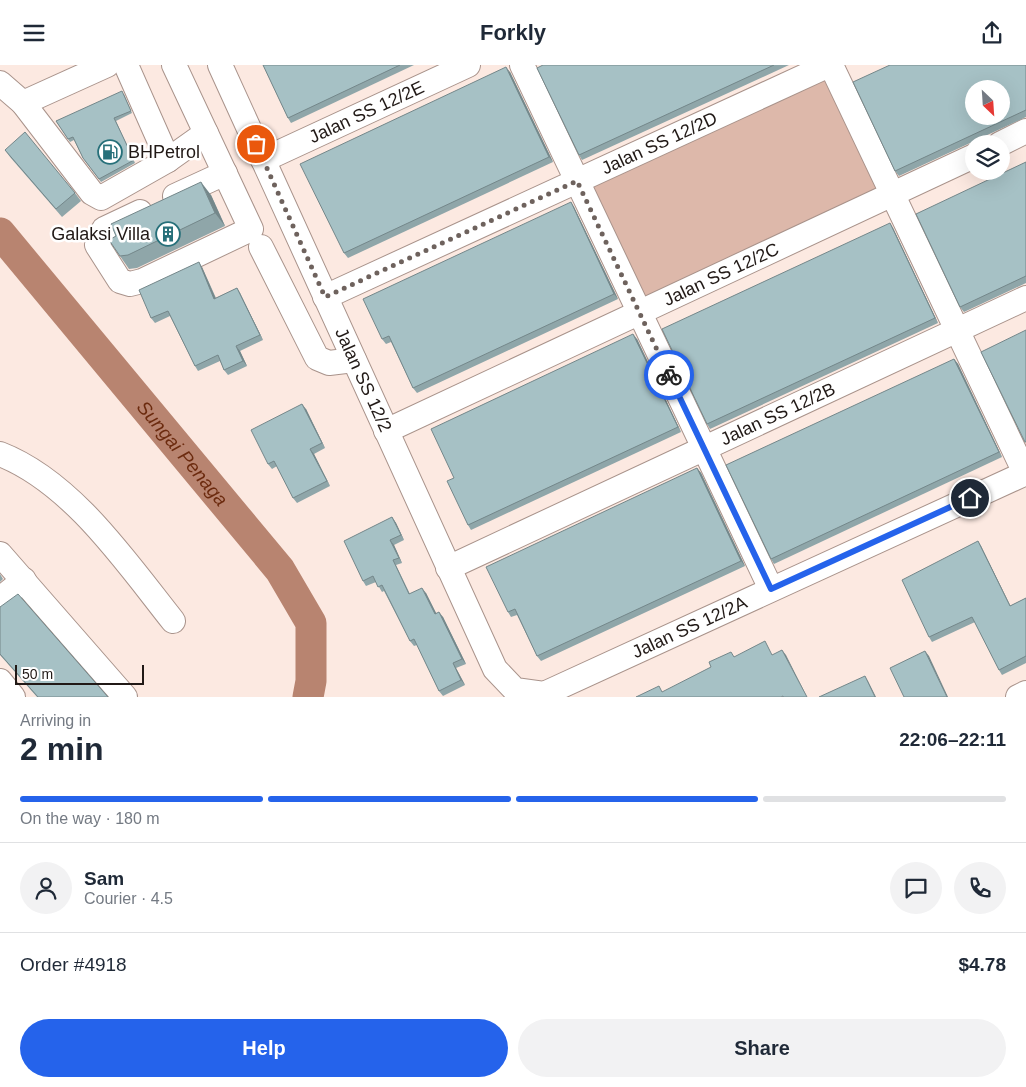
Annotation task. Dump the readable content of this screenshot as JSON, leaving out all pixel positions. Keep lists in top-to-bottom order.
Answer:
{
  "streets": {
    "street": [
      "Jalan SS 12/2E",
      "Jalan SS 12/2D",
      "Jalan SS 12/2C",
      "Jalan SS 12/2",
      "Jalan SS 12/2B",
      "Jalan SS 12/2A"
    ]
  },
  "crossings": [
    ["Jalan SS 12/2E", "Jalan SS 12/2"],
    ["Jalan SS 12/2D", "Jalan SS 12/2"],
    ["Jalan SS 12/2C", "Jalan SS 12/2"],
    ["Jalan SS 12/2", "Jalan SS 12/2B"],
    ["Jalan SS 12/2", "Jalan SS 12/2A"]
  ],
  "water": ["Sungai Penaga"],
  "places": {
    "fuel station": ["BHPetrol"],
    "building": ["Galaksi Villa"]
  },
  "scale_bar": "50 m",
  "north": "bottom right",
  "page": {
    "header": "Forkly",
    "scale": "50 m",
    "heading": ["2 min", "Arriving in", "22:06–22:11"],
    "panel": [
      "Sam",
      "Courier · 4.5",
      "Order #4918",
      "$4.78"
    ],
    "bar": "On the way · 180 m",
    "buttons": ["Help", "Share"]
  }
}
